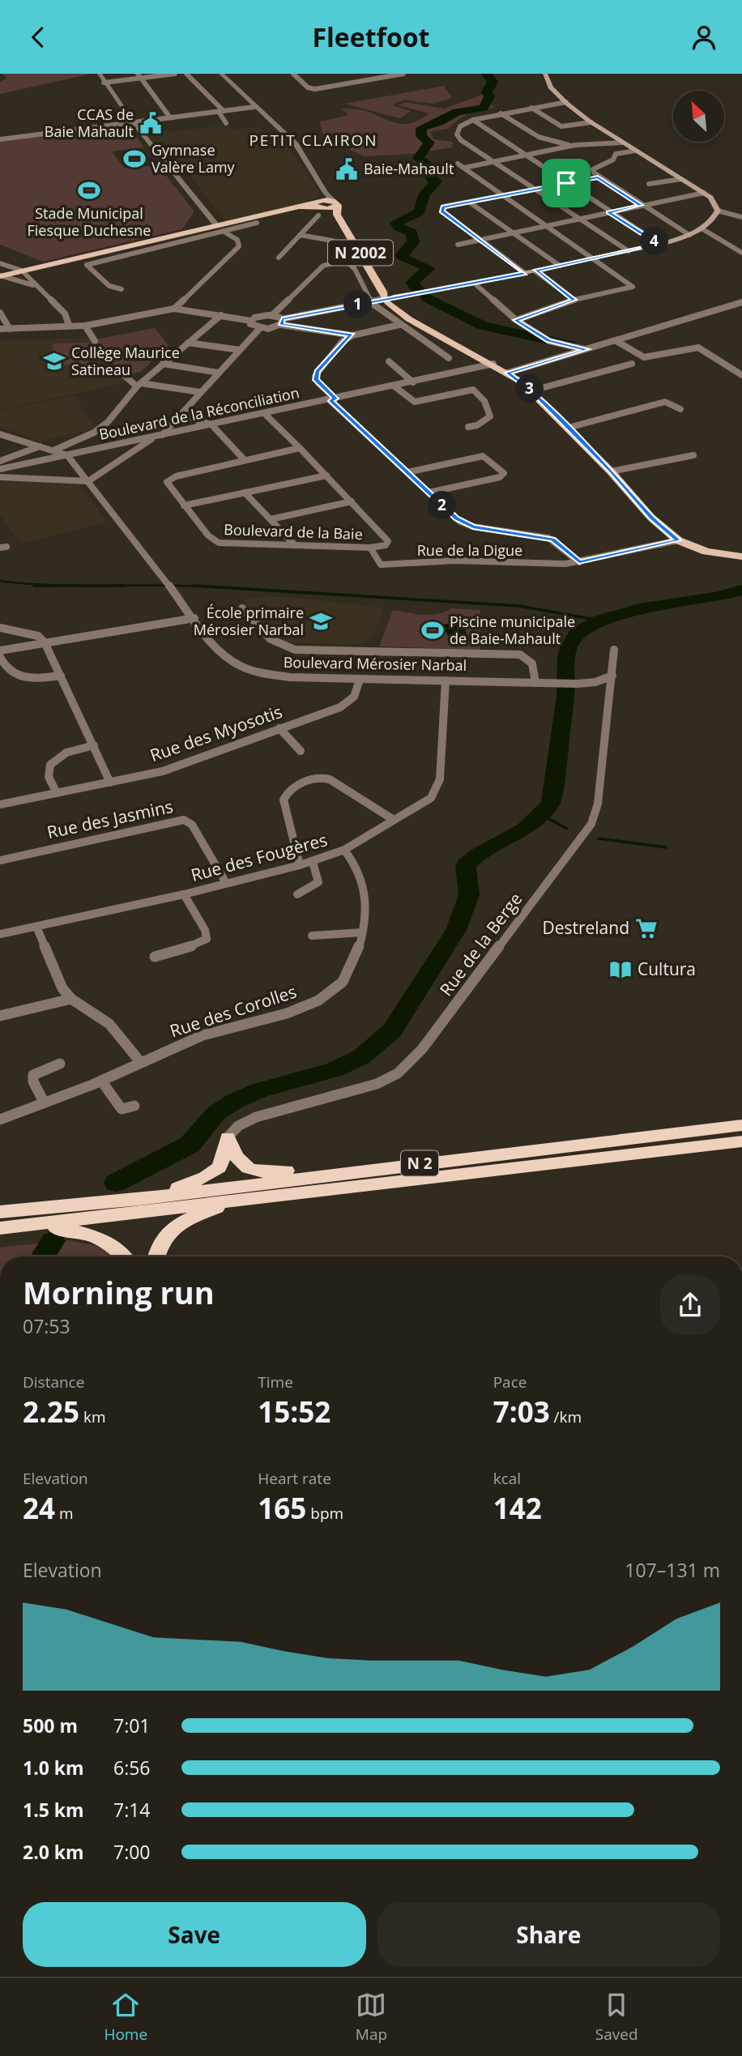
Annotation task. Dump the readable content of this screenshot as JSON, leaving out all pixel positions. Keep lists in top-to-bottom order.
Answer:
{
  "streets": {
    "highway": ["N 2"],
    "main road": ["N 2002"],
    "street": [
      "Boulevard de la Réconciliation",
      "Boulevard de la Baie",
      "Rue de la Digue",
      "Boulevard Mérosier Narbal",
      "Rue des Myosotis",
      "Rue des Jasmins",
      "Rue des Fougères",
      "Rue de la Berge",
      "Rue des Corolles"
    ]
  },
  "crossings": [
    ["N 2002", "Boulevard de la Réconciliation"],
    ["N 2002", "Rue de la Digue"],
    ["Boulevard de la Réconciliation", "Boulevard de la Baie"],
    ["Boulevard de la Réconciliation", "Boulevard Mérosier Narbal"],
    ["Boulevard de la Baie", "Rue de la Digue"],
    ["Boulevard Mérosier Narbal", "Rue des Myosotis"],
    ["Boulevard Mérosier Narbal", "Rue des Fougères"],
    ["Boulevard Mérosier Narbal", "Rue de la Berge"],
    ["Rue des Jasmins", "Rue des Fougères"],
    ["Rue des Fougères", "Rue des Corolles"]
  ],
  "districts": ["PETIT CLAIRON"],
  "places": {
    "public building": ["CCAS de Baie Mahault", "Baie-Mahault"],
    "sports": ["Gymnase Valère Lamy", "Stade Municipal Fiesque Duchesne", "Piscine municipale de Baie-Mahault"],
    "school or university": ["Collège Maurice Satineau", "École primaire Mérosier Narbal"],
    "supermarket": ["Destreland"],
    "library": ["Cultura"]
  },
  "north": "top left",
  "page": {
    "header": "Fleetfoot",
    "pins": [
      "4",
      "1",
      "3",
      "2"
    ],
    "heading": ["Morning run", "07:53"],
    "stats": [
      ["Distance", "2.25 km"],
      ["Time", "15:52"],
      ["Pace", "7:03 /km"],
      ["Elevation", "24 m"],
      ["Heart rate", "165 bpm"],
      ["kcal", "142"]
    ],
    "chart": ["Elevation", "107–131 m"],
    "list": [
      {
        "name": "500 m",
        "note": "7:01"
      },
      {
        "name": "1.0 km",
        "note": "6:56"
      },
      {
        "name": "1.5 km",
        "note": "7:14"
      },
      {
        "name": "2.0 km",
        "note": "7:00"
      }
    ],
    "buttons": ["Save", "Share"],
    "tabs": ["Home", "Map", "Saved"]
  }
}
